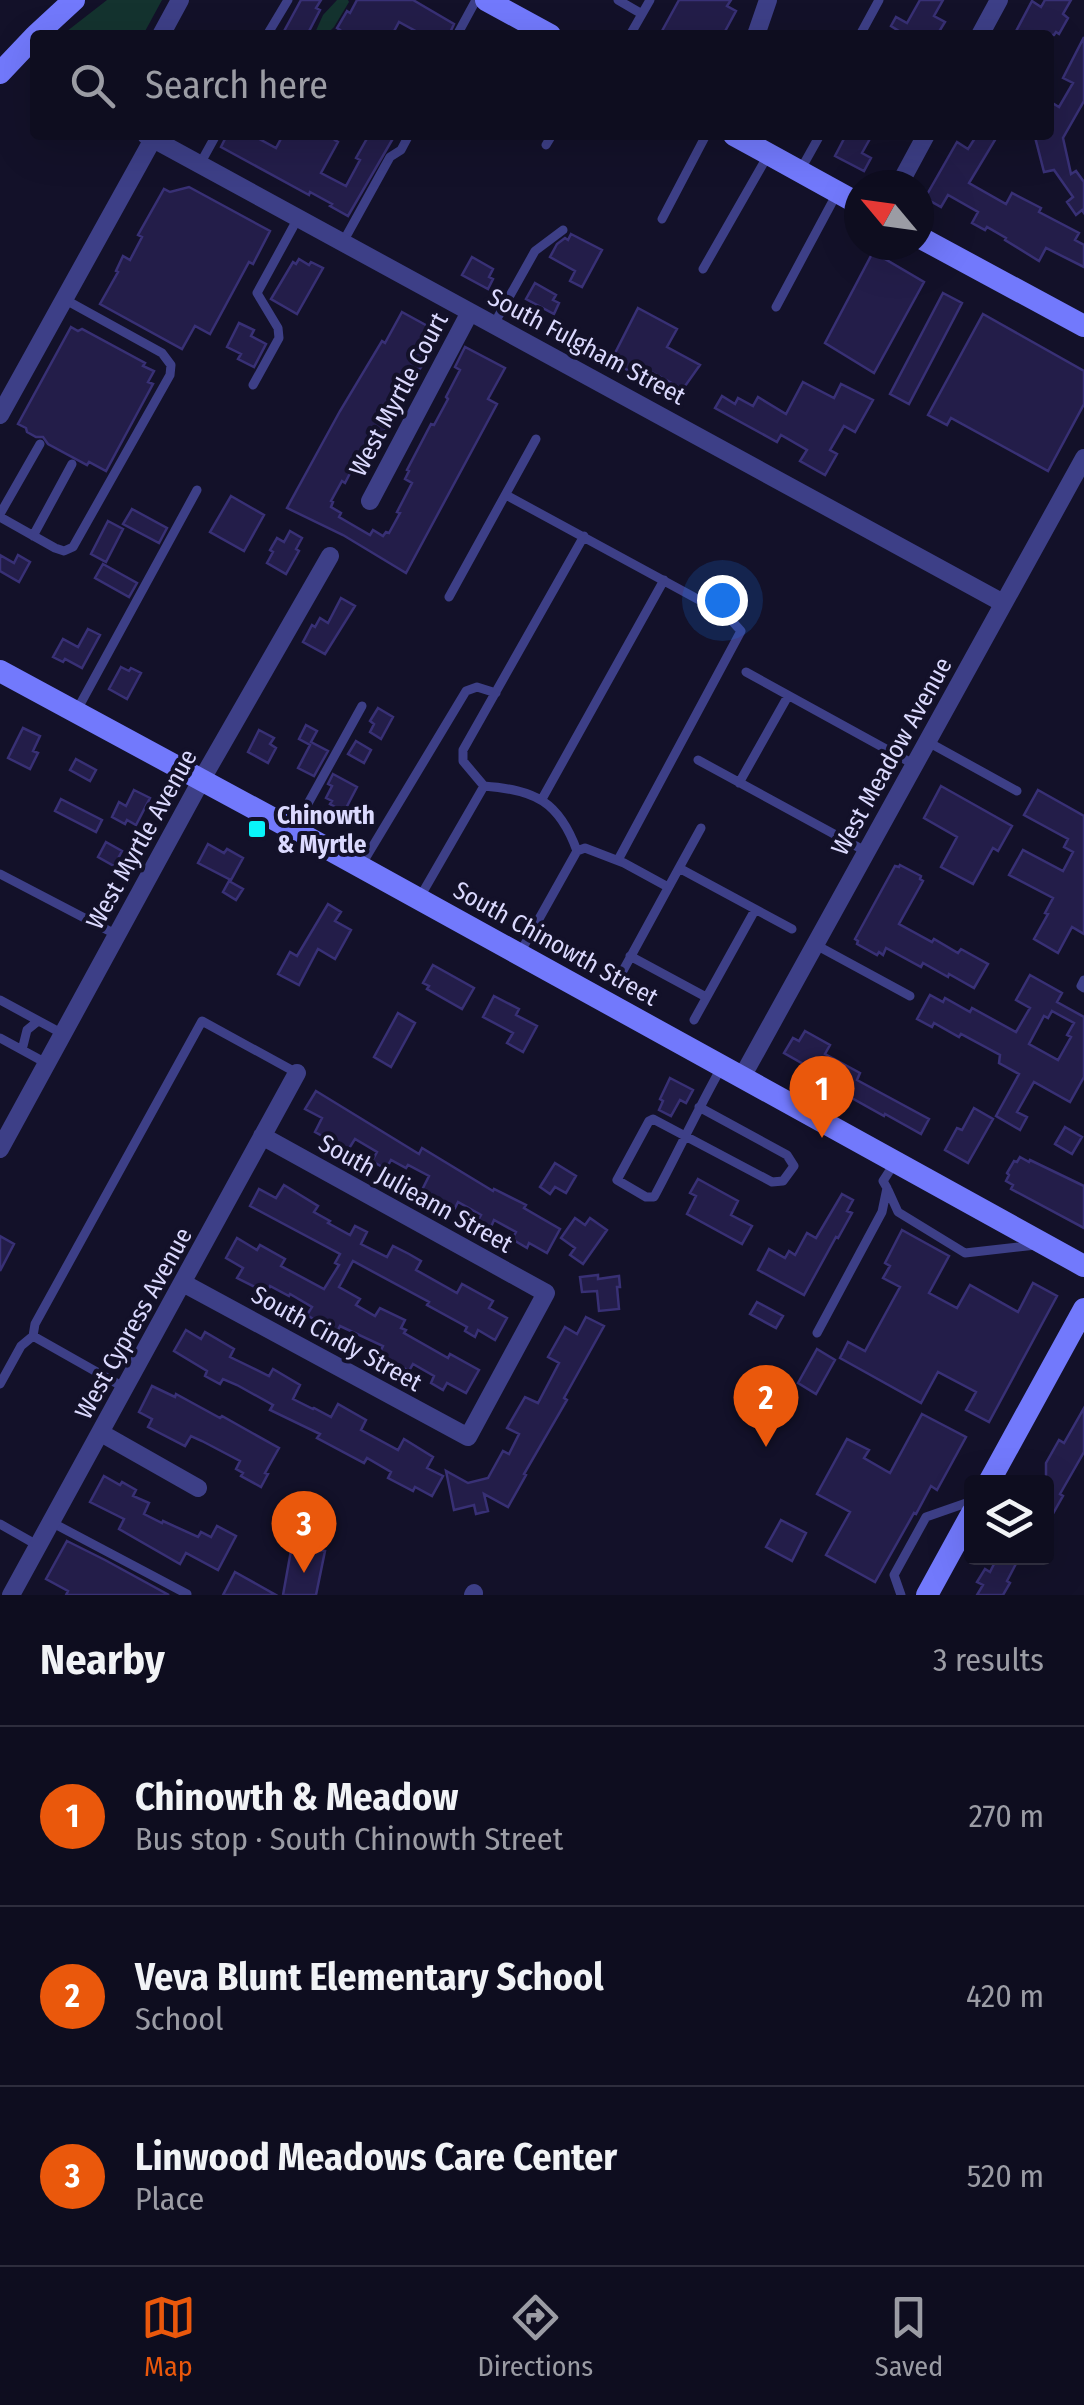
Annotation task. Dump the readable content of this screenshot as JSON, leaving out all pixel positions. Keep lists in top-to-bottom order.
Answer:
{
  "streets": {
    "street": [
      "South Fulgham Street",
      "West Myrtle Court",
      "West Meadow Avenue",
      "West Myrtle Avenue",
      "South Chinowth Street",
      "South Julieann Street",
      "West Cypress Avenue",
      "South Cindy Street"
    ]
  },
  "crossings": [
    ["South Fulgham Street", "West Myrtle Court"],
    ["South Fulgham Street", "West Meadow Avenue"],
    ["West Meadow Avenue", "South Chinowth Street"],
    ["West Myrtle Avenue", "South Chinowth Street"],
    ["South Julieann Street", "West Cypress Avenue"],
    ["South Julieann Street", "South Cindy Street"],
    ["West Cypress Avenue", "South Cindy Street"]
  ],
  "places": {
    "transit": ["Chinowth & Myrtle"]
  },
  "north": "top left",
  "page": {
    "search": "Search here",
    "pins": ["1", "2", "3"],
    "heading": ["Nearby", "3 results"],
    "list": [
      {
        "mark": "1",
        "name": "Chinowth & Meadow",
        "note": "Bus stop · South Chinowth Street",
        "value": "270 m"
      },
      {
        "mark": "2",
        "name": "Veva Blunt Elementary School",
        "note": "School",
        "value": "420 m"
      },
      {
        "mark": "3",
        "name": "Linwood Meadows Care Center",
        "note": "Place",
        "value": "520 m"
      }
    ],
    "nav": ["Map", "Directions", "Saved"]
  }
}
